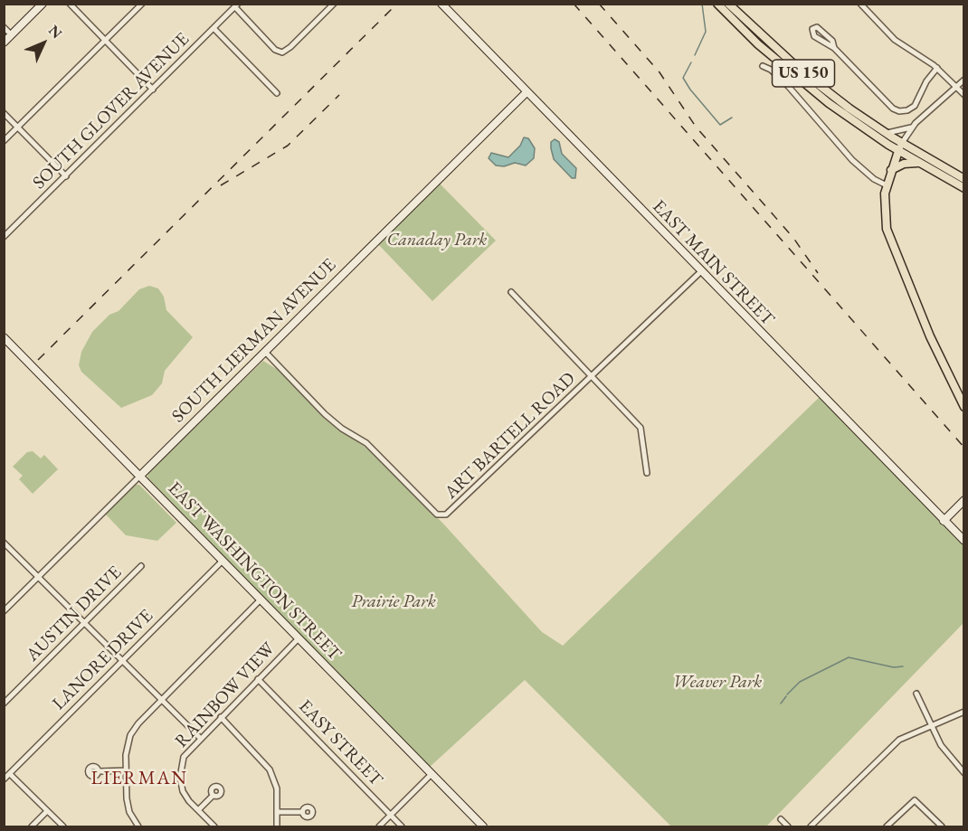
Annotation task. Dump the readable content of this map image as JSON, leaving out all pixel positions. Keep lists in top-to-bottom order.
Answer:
{
  "streets": {
    "main road": [
      "US 150",
      "EAST MAIN STREET",
      "SOUTH LIERMAN AVENUE",
      "EAST WASHINGTON STREET"
    ],
    "street": [
      "SOUTH GLOVER AVENUE",
      "ART BARTELL ROAD",
      "AUSTIN DRIVE",
      "LANORE DRIVE",
      "RAINBOW VIEW",
      "EASY STREET"
    ]
  },
  "crossings": [
    ["EAST MAIN STREET", "SOUTH LIERMAN AVENUE"],
    ["EAST MAIN STREET", "ART BARTELL ROAD"],
    ["SOUTH LIERMAN AVENUE", "ART BARTELL ROAD"],
    ["SOUTH LIERMAN AVENUE", "EAST WASHINGTON STREET"],
    ["EAST WASHINGTON STREET", "LANORE DRIVE"],
    ["EAST WASHINGTON STREET", "RAINBOW VIEW"],
    ["RAINBOW VIEW", "EASY STREET"]
  ],
  "districts": ["LIERMAN"],
  "parks": ["Canaday Park", "Prairie Park", "Weaver Park"],
  "north": "top right"
}
